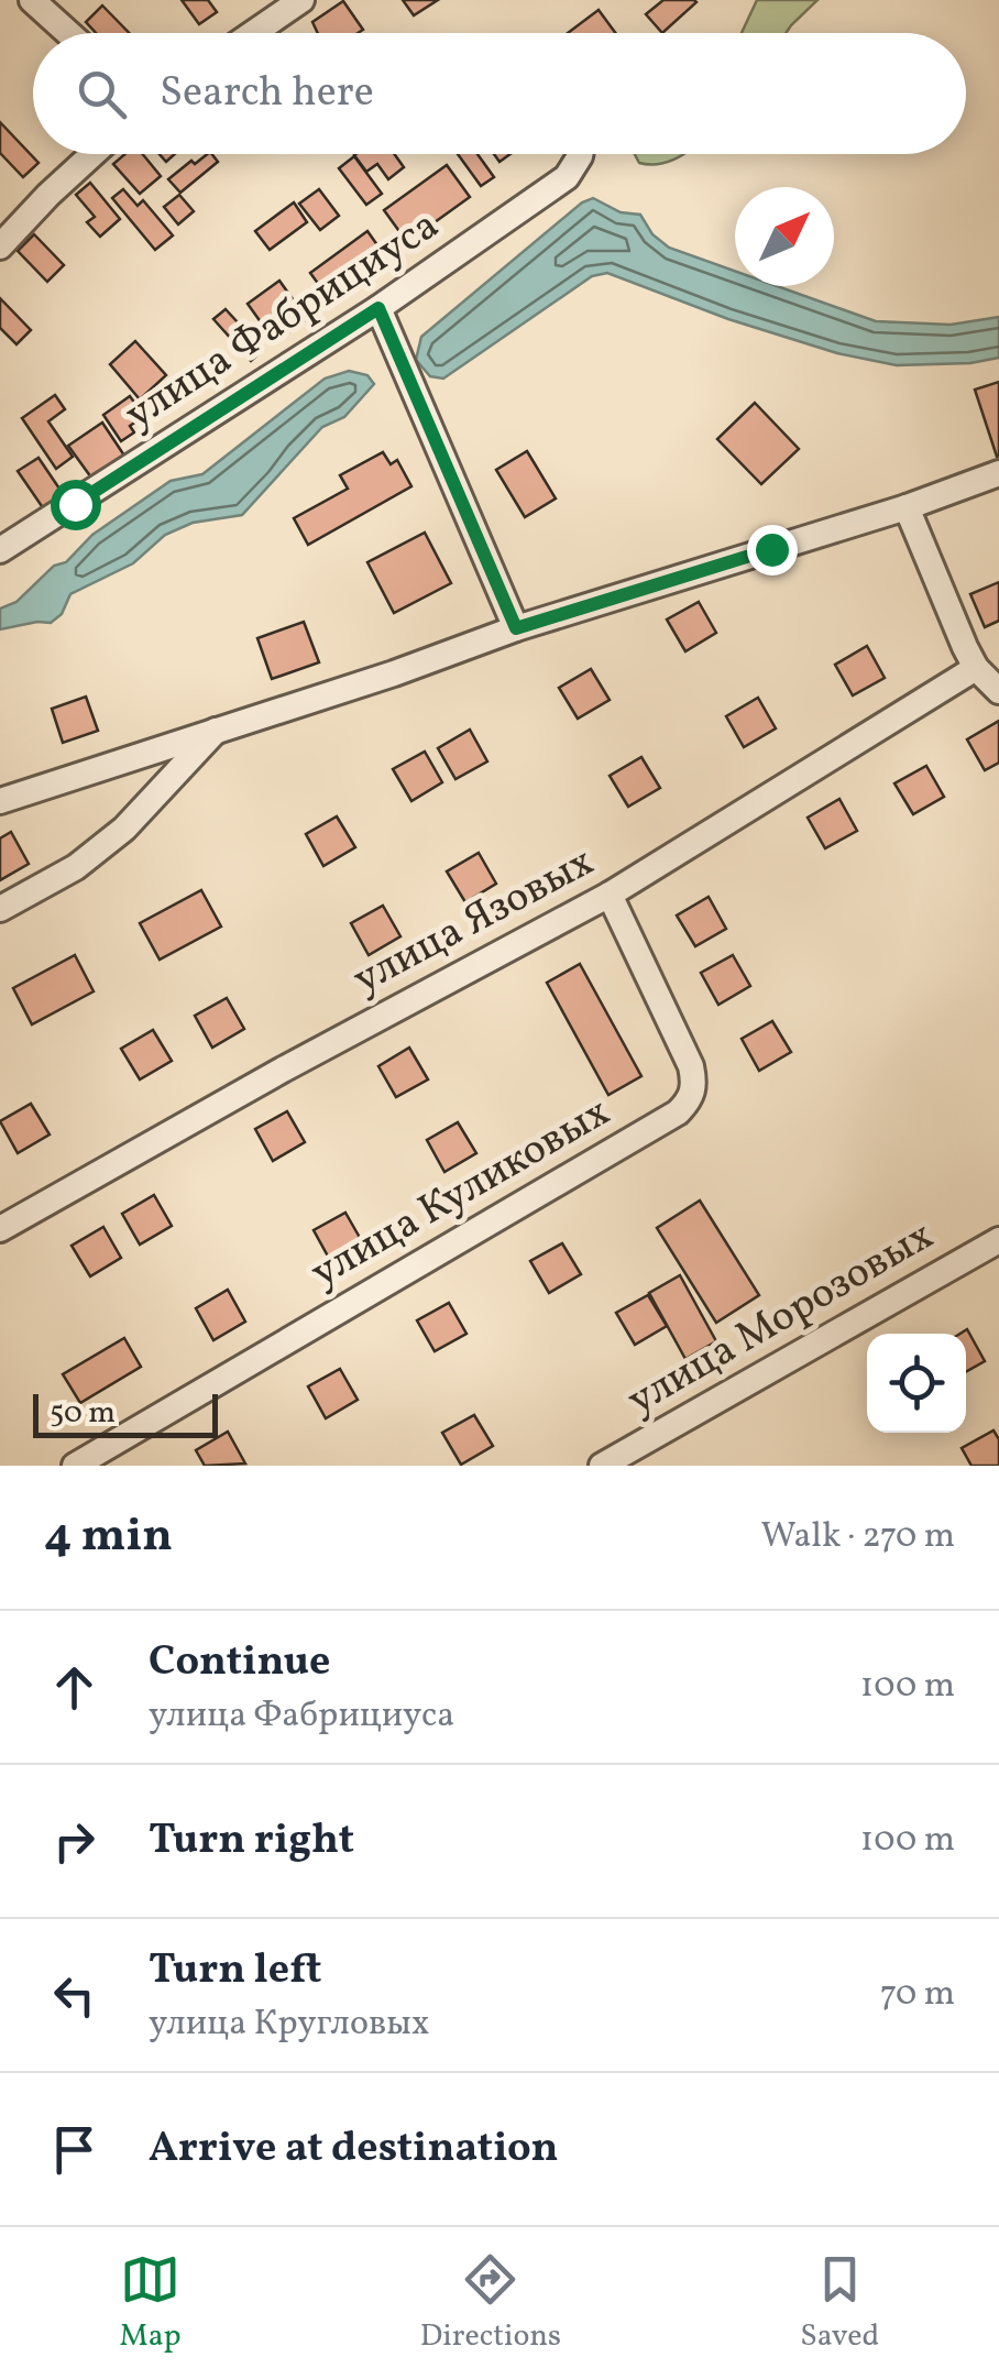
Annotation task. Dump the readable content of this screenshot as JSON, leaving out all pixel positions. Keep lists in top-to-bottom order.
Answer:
{
  "streets": {
    "street": [
      "улица Фабрициуса",
      "улица Язовых",
      "улица Куликовых",
      "улица Морозовых"
    ]
  },
  "crossings": [
    ["улица Язовых", "улица Куликовых"]
  ],
  "scale_bar": "50 m",
  "north": "top right",
  "page": {
    "search": "Search here",
    "scale": "50 m",
    "heading": ["4 min", "Walk · 270 m"],
    "list": [
      ["Continue", "улица Фабрициуса", "100 m"],
      ["Turn right", "100 m"],
      ["Turn left", "улица Кругловых", "70 m"],
      "Arrive at destination"
    ],
    "nav": ["Map", "Directions", "Saved"]
  }
}
